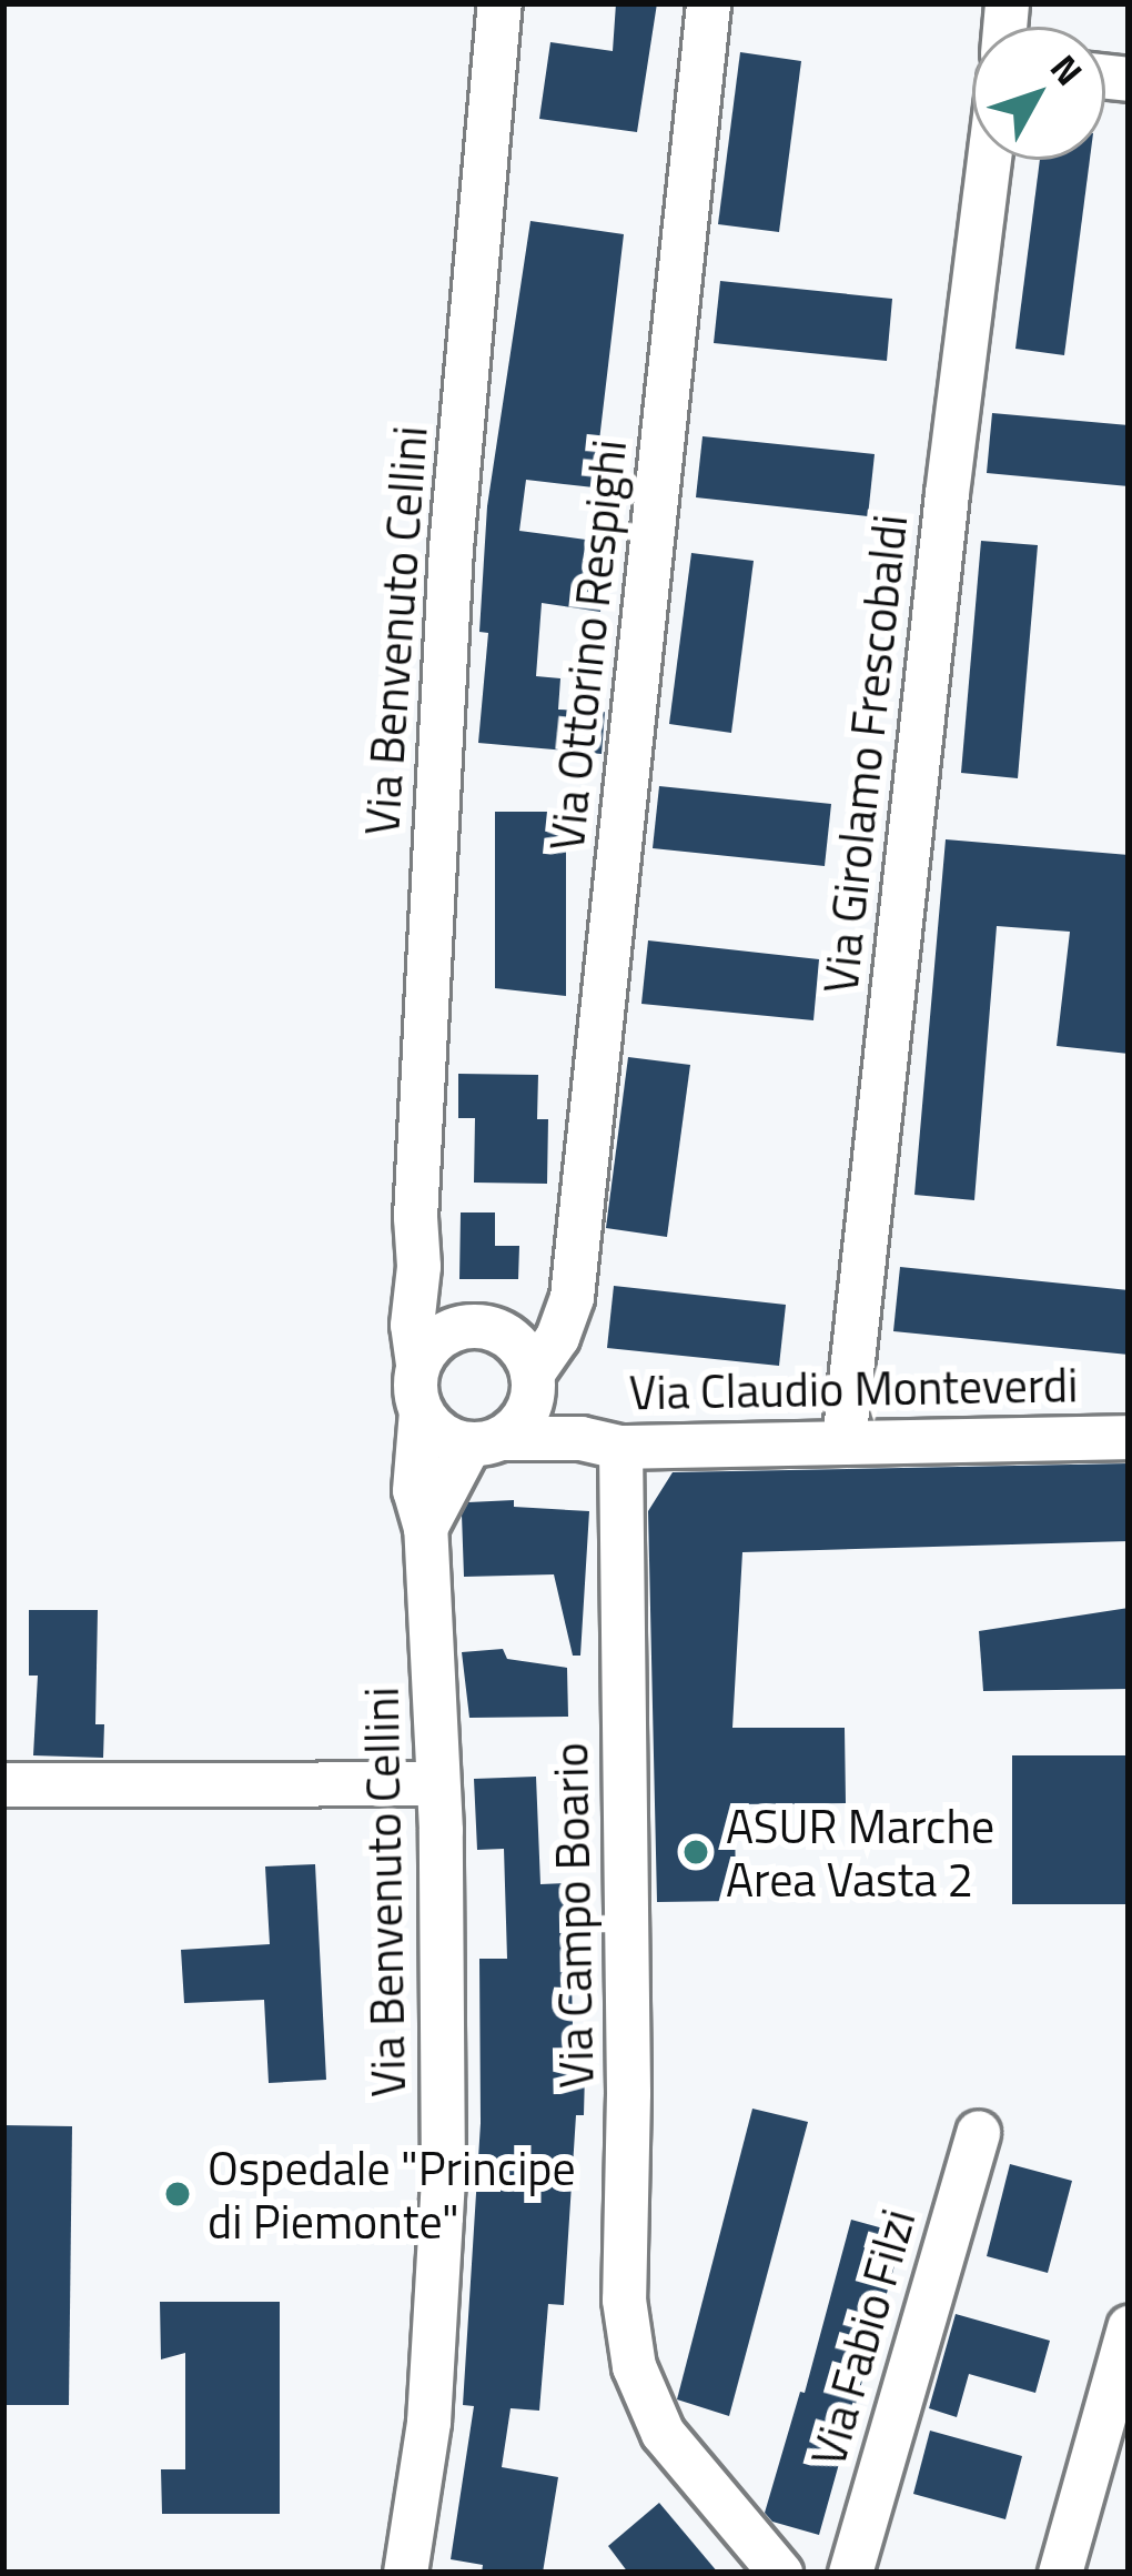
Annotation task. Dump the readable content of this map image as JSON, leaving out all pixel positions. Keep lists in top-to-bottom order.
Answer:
{
  "streets": {
    "street": [
      "Via Benvenuto Cellini",
      "Via Ottorino Respighi",
      "Via Girolamo Frescobaldi",
      "Via Claudio Monteverdi",
      "Via Campo Boario",
      "Via Fabio Filzi"
    ]
  },
  "crossings": [
    ["Via Benvenuto Cellini", "Via Ottorino Respighi"],
    ["Via Benvenuto Cellini", "Via Claudio Monteverdi"],
    ["Via Ottorino Respighi", "Via Claudio Monteverdi"],
    ["Via Girolamo Frescobaldi", "Via Claudio Monteverdi"],
    ["Via Claudio Monteverdi", "Via Campo Boario"]
  ],
  "places": ["ASUR Marche Area Vasta 2", "Ospedale \"Principe di Piemonte\""],
  "north": "top right"
}
